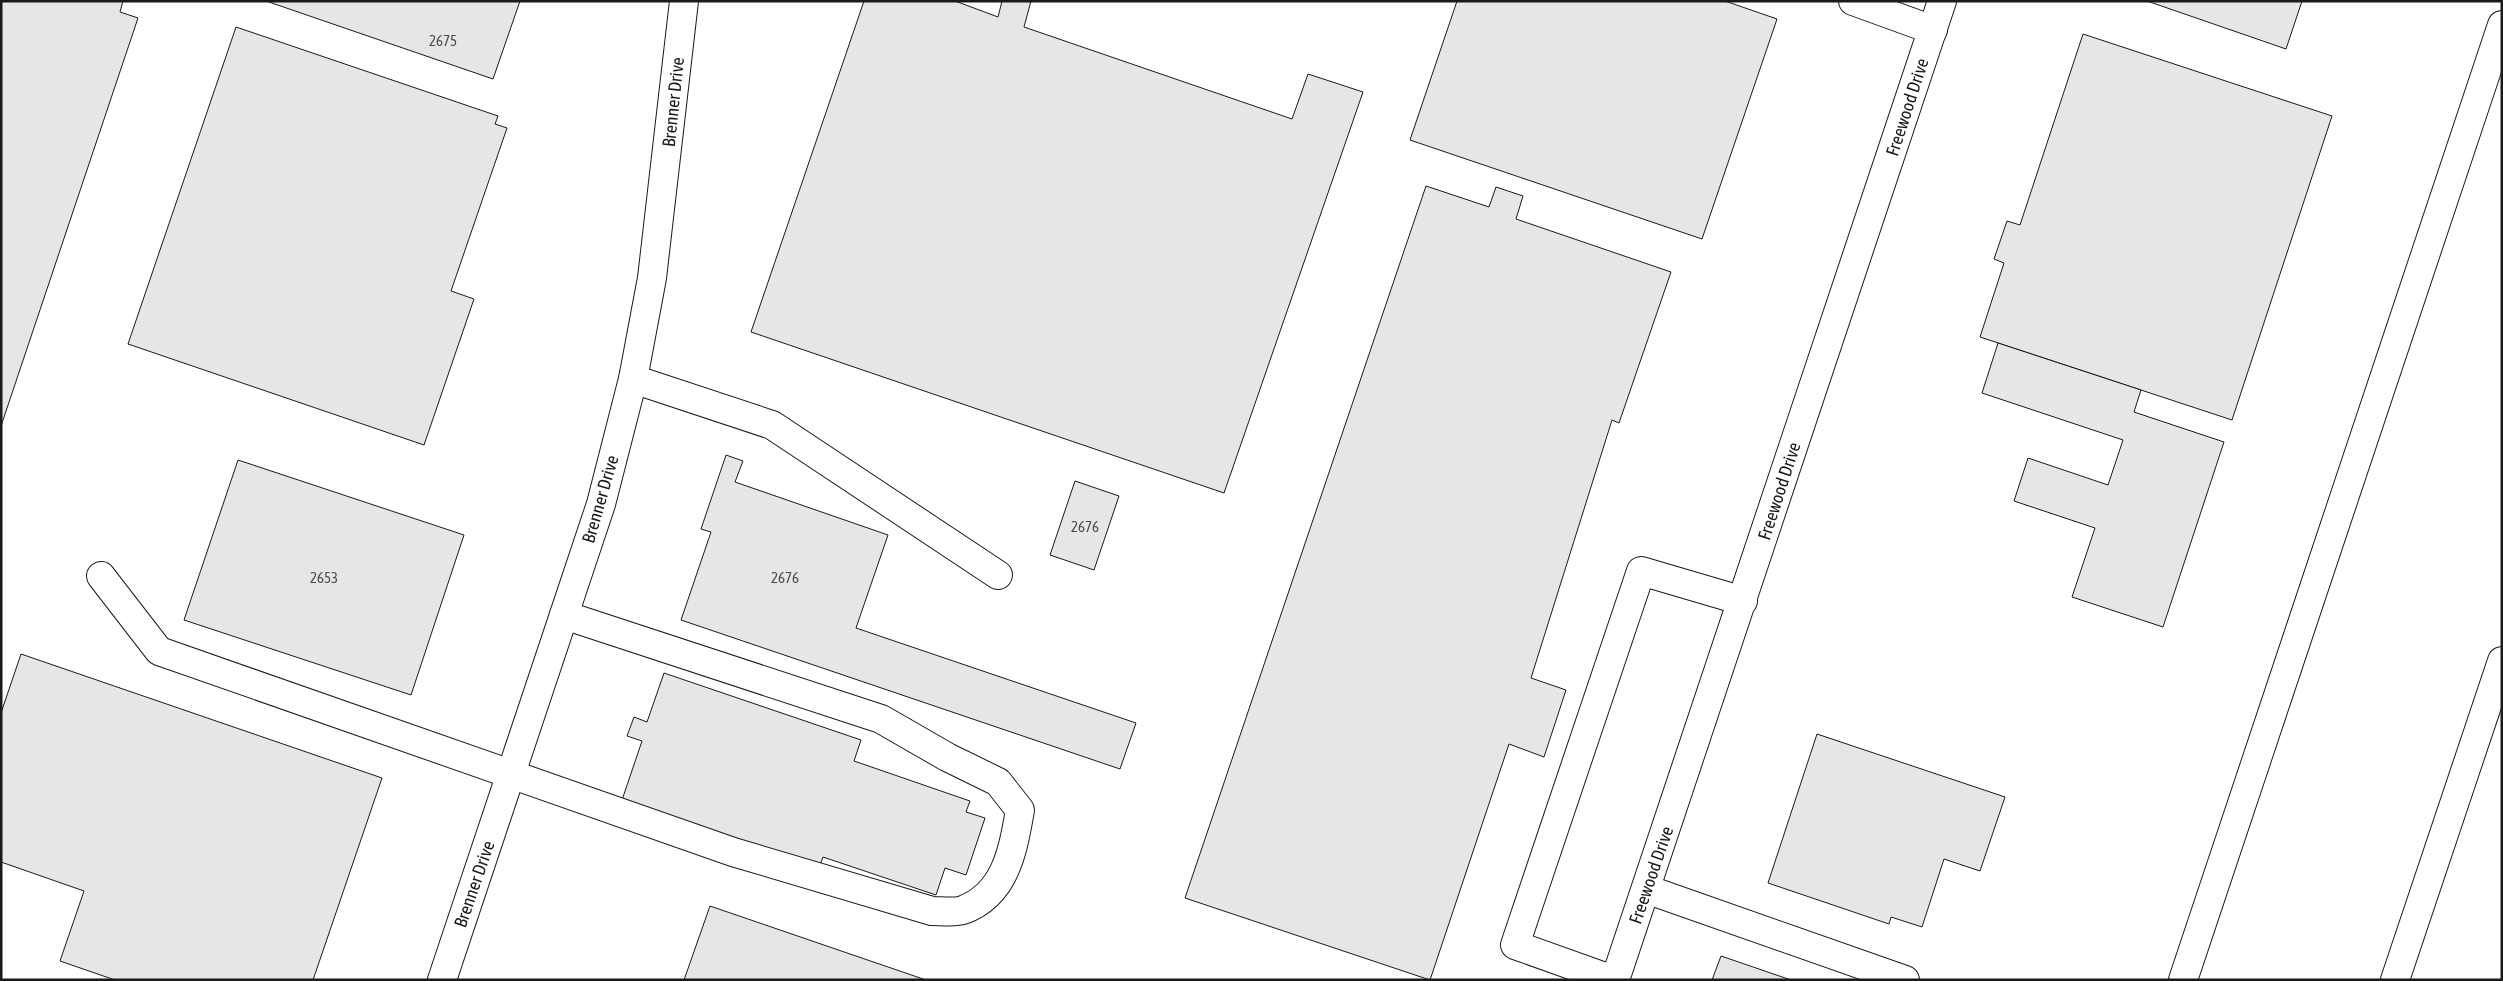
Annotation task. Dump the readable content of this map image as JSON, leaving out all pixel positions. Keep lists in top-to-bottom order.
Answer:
{
  "streets": {
    "street": ["Brenner Drive", "Freewood Drive"]
  },
  "house_numbers": [
    "2675",
    "2676",
    "2653",
    "2676"
  ]
}
